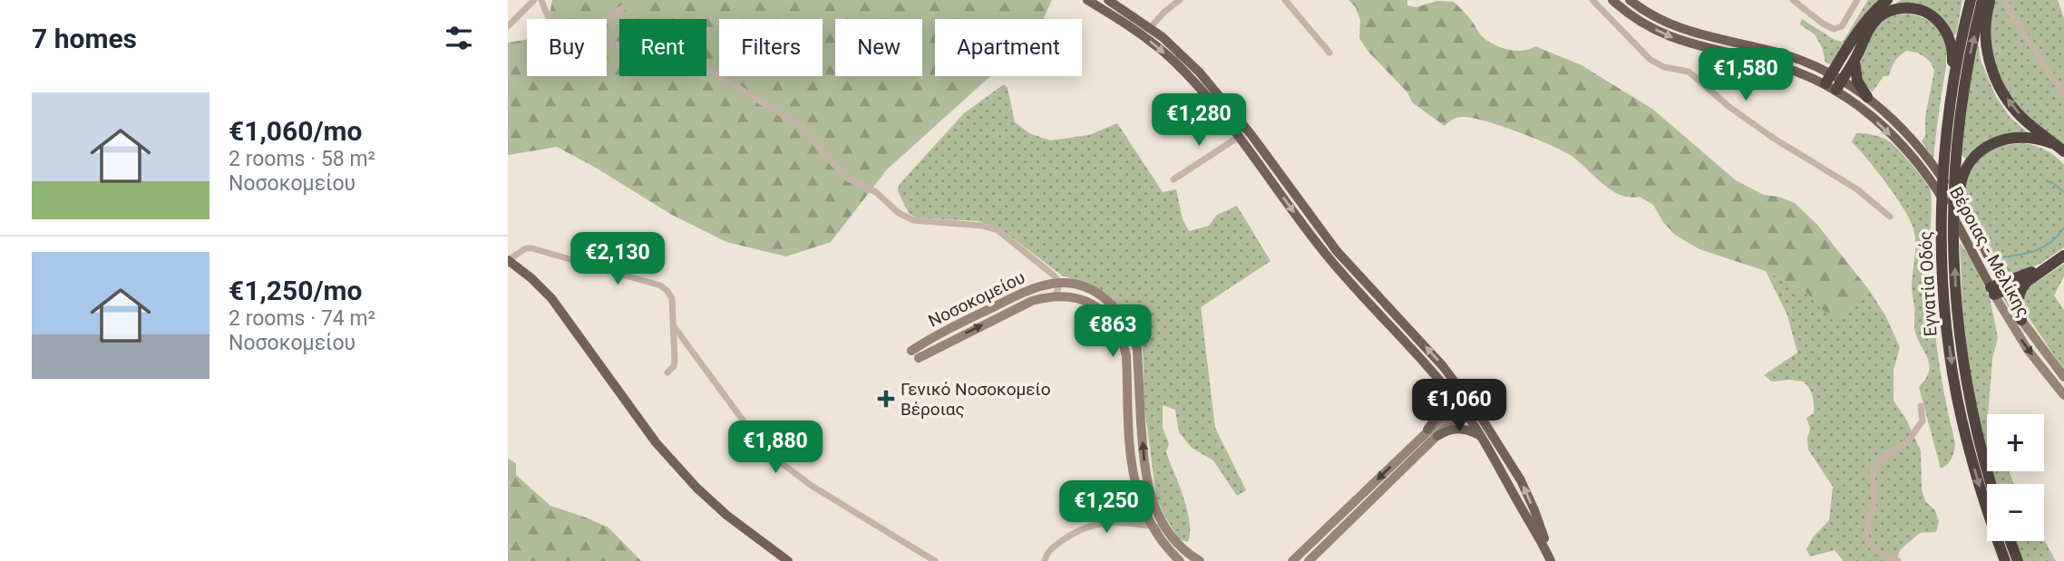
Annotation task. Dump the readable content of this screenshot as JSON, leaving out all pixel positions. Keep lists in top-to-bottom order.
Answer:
{
  "streets": {
    "highway": ["Εγνατία Οδός"],
    "main road": ["Βέροιας - Μελίκης"],
    "street": ["Νοσοκομείου"]
  },
  "places": {
    "health": ["Γενικό Νοσοκομείο Βέροιας"]
  },
  "page": {
    "heading": "7 homes",
    "chip": [
      "Buy",
      "Rent",
      "Filters",
      "New",
      "Apartment"
    ],
    "price": [
      "€1,580",
      "€1,280",
      "€2,130",
      "€863",
      "€1,060",
      "€1,880",
      "€1,250"
    ],
    "list": [
      {
        "name": "€1,060/mo",
        "note": "2 rooms · 58 m² · Νοσοκομείου"
      },
      {
        "name": "€1,250/mo",
        "note": "2 rooms · 74 m² · Νοσοκομείου"
      }
    ],
    "map_buttons": ["+", "−"]
  }
}
